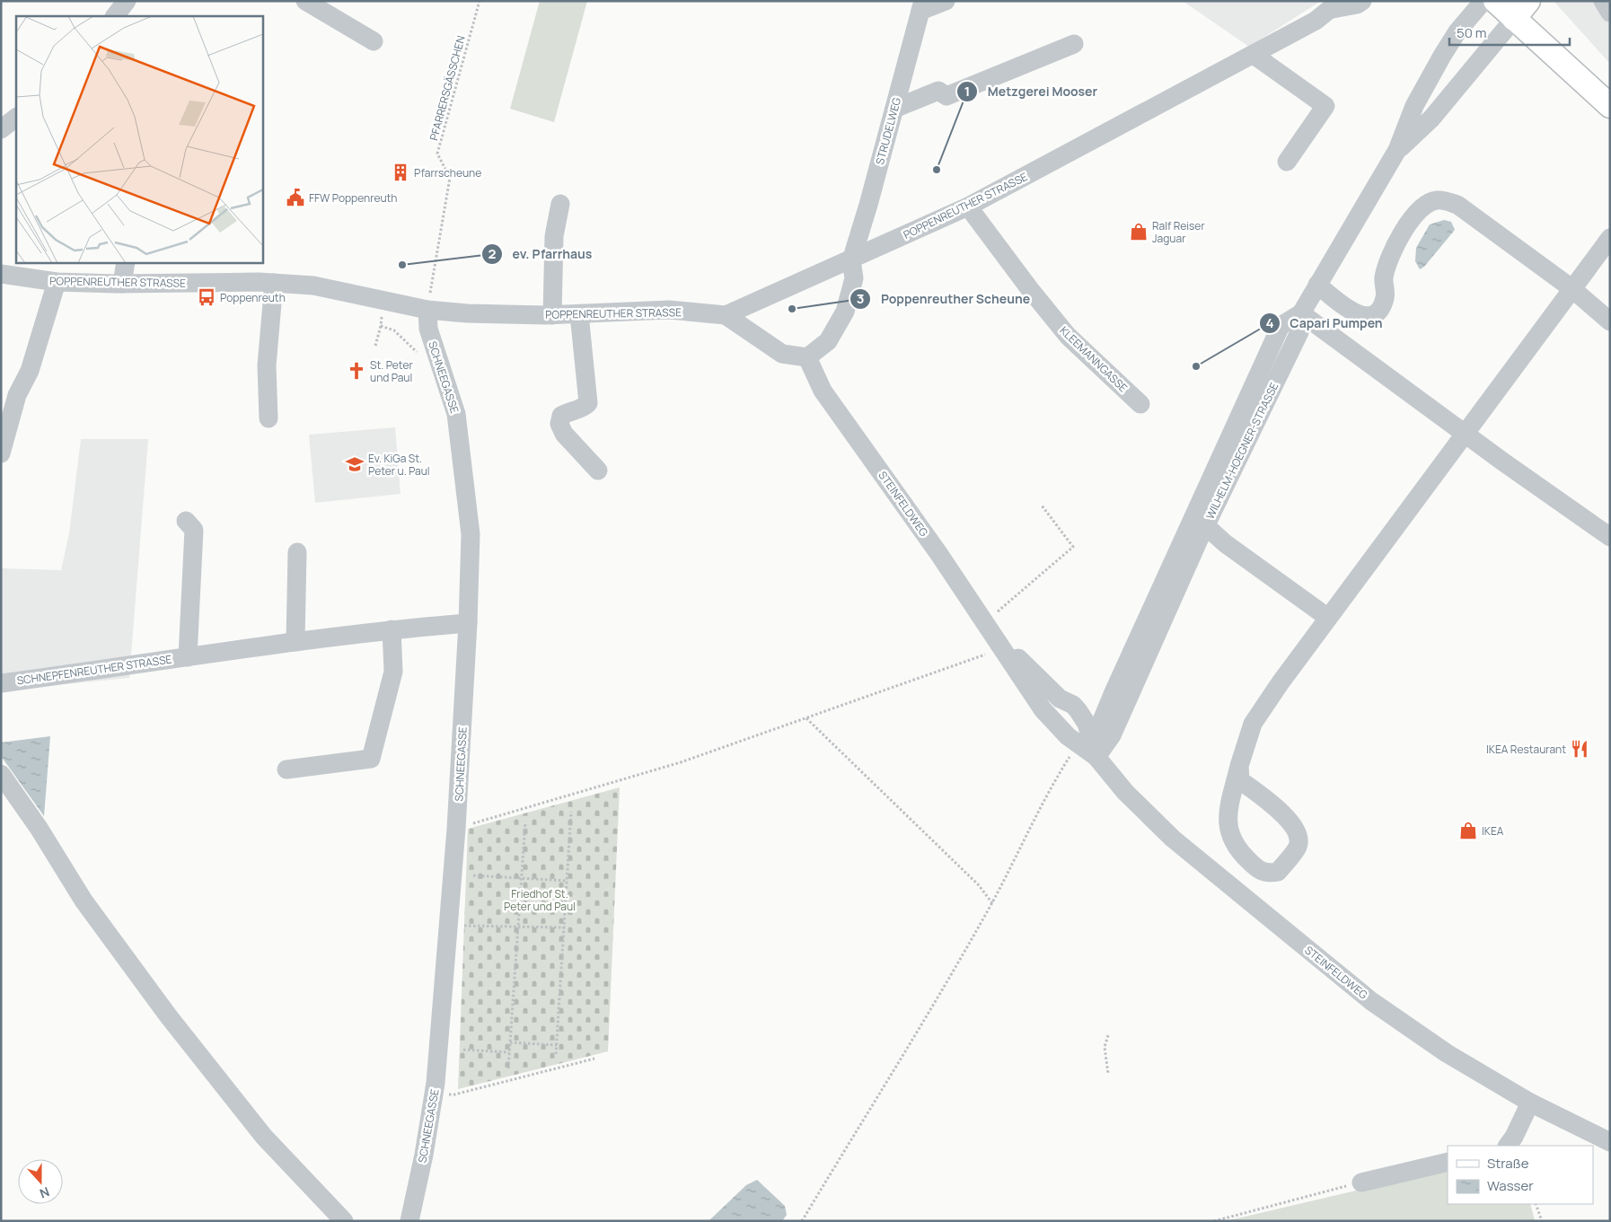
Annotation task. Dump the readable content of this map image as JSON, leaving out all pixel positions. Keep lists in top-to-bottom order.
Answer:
{
  "streets": {
    "street": [
      "STRUDELWEG",
      "POPPENREUTHER STRASSE",
      "KLEEMANNGASSE",
      "SCHNEEGASSE",
      "WILHELM-HOEGNER-STRASSE",
      "STEINFELDWEG",
      "SCHNEPFENREUTHER STRASSE"
    ],
    "path": ["PFARRERSGÄSSCHEN"]
  },
  "crossings": [
    ["PFARRERSGÄSSCHEN", "POPPENREUTHER STRASSE"],
    ["PFARRERSGÄSSCHEN", "SCHNEEGASSE"],
    ["STRUDELWEG", "POPPENREUTHER STRASSE"],
    ["POPPENREUTHER STRASSE", "KLEEMANNGASSE"],
    ["POPPENREUTHER STRASSE", "SCHNEEGASSE"],
    ["SCHNEEGASSE", "SCHNEPFENREUTHER STRASSE"],
    ["WILHELM-HOEGNER-STRASSE", "STEINFELDWEG"]
  ],
  "parks": ["Friedhof St. Peter und Paul"],
  "places": {
    "other": [
      "Metzgerei Mooser",
      "ev. Pfarrhaus",
      "Poppenreuther Scheune",
      "Capari Pumpen"
    ],
    "building": ["Pfarrscheune"],
    "public building": ["FFW Poppenreuth"],
    "shop": ["Ralf Reiser Jaguar", "IKEA"],
    "bus stop": ["Poppenreuth"],
    "church": ["St. Peter und Paul"],
    "school or university": ["Ev. KiGa St. Peter u. Paul"],
    "restaurant": ["IKEA Restaurant"]
  },
  "legend": ["Straße", "Wasser"],
  "scale_bar": "50 m",
  "north": "bottom"
}
